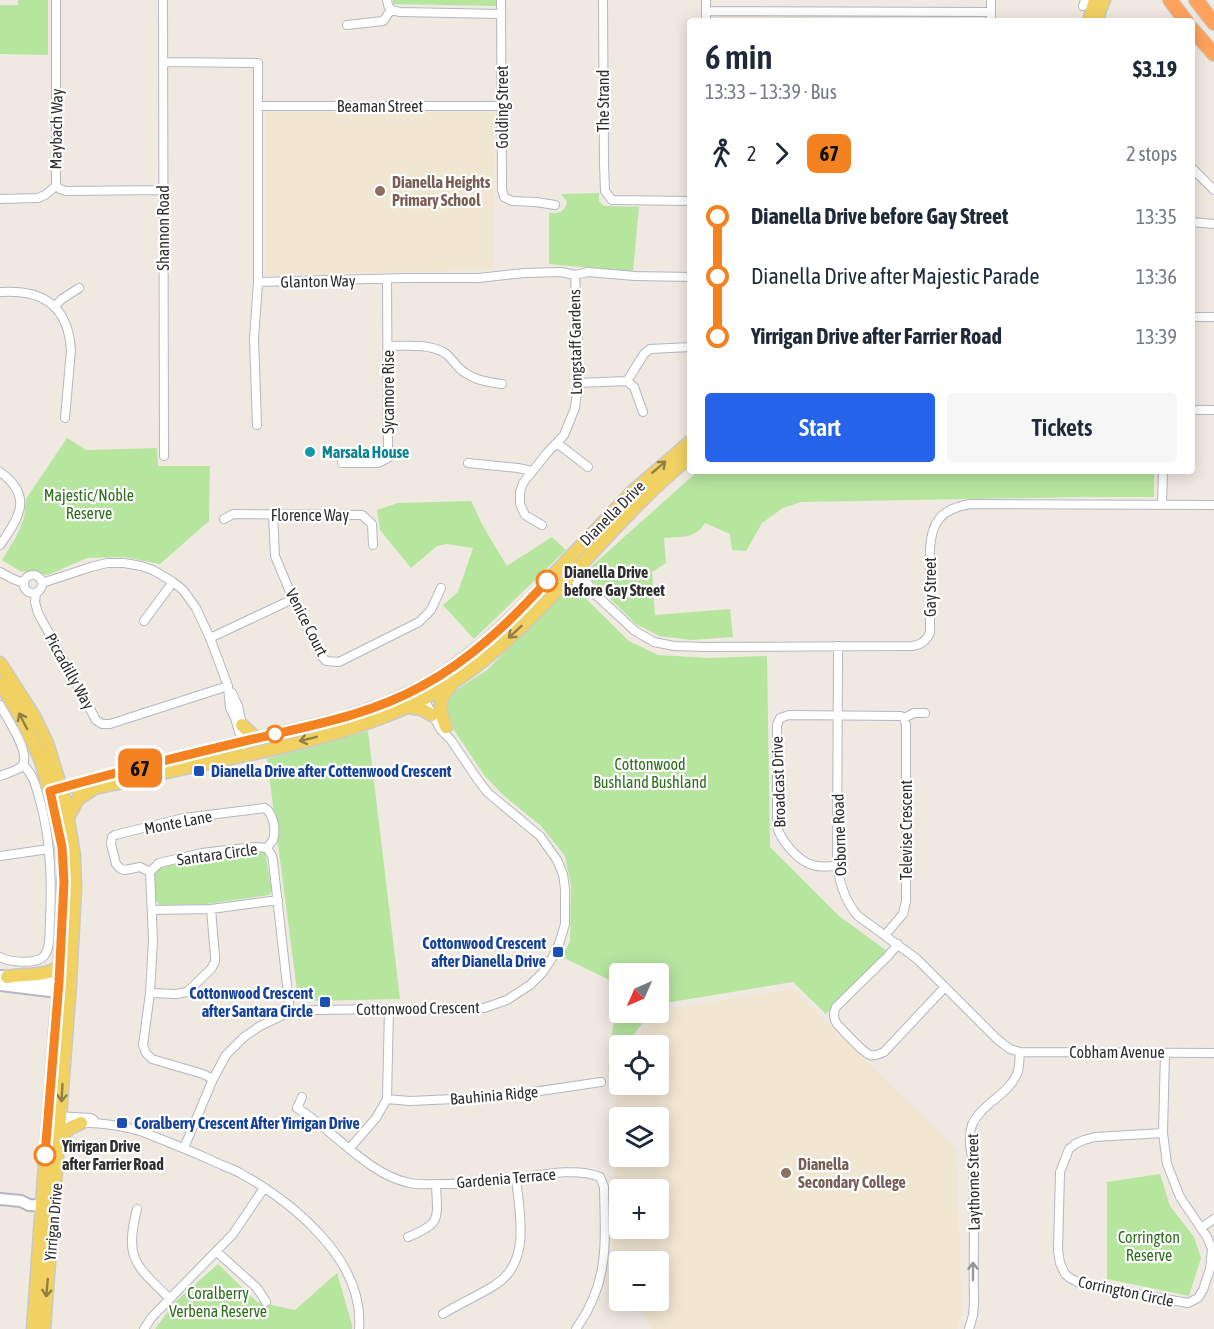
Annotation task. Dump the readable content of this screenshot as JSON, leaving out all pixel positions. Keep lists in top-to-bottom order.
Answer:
{
  "streets": {
    "main road": ["Dianella Drive", "Yirrigan Drive"],
    "street": [
      "The Strand",
      "Beaman Street",
      "Golding Street",
      "Maybach Way",
      "Shannon Road",
      "Glanton Way",
      "Longstaff Gardens",
      "Sycamore Rise",
      "Florence Way",
      "Gay Street",
      "Venice Court",
      "Piccadilly Way",
      "Broadcast Drive",
      "Monte Lane",
      "Televise Crescent",
      "Osborne Road",
      "Santara Circle",
      "Cottonwood Crescent",
      "Cobham Avenue",
      "Bauhinia Ridge",
      "Gardenia Terrace",
      "Laythorne Street",
      "Corrington Circle"
    ]
  },
  "crossings": [
    ["Beaman Street", "Golding Street"],
    ["Beaman Street", "Glanton Way"],
    ["Maybach Way", "Shannon Road"],
    ["Shannon Road", "Glanton Way"],
    ["Glanton Way", "Longstaff Gardens"],
    ["Glanton Way", "Sycamore Rise"],
    ["Dianella Drive", "Gay Street"],
    ["Dianella Drive", "Cottonwood Crescent"],
    ["Dianella Drive", "Yirrigan Drive"],
    ["Florence Way", "Venice Court"],
    ["Gay Street", "Osborne Road"],
    ["Broadcast Drive", "Osborne Road"],
    ["Monte Lane", "Santara Circle"],
    ["Televise Crescent", "Osborne Road"],
    ["Osborne Road", "Cobham Avenue"],
    ["Osborne Road", "Laythorne Street"],
    ["Santara Circle", "Cottonwood Crescent"],
    ["Cobham Avenue", "Laythorne Street"],
    ["Cobham Avenue", "Corrington Circle"]
  ],
  "one_way": ["Laythorne Street"],
  "parks": [
    "Majestic/Noble Reserve",
    "Cottonwood Bushland Bushland",
    "Corrington Reserve",
    "Coralberry Verbena Reserve"
  ],
  "places": {
    "other": [
      "Dianella Heights Primary School",
      "Marsala House",
      "Dianella Drive before Gay Street",
      "Yirrigan Drive after Farrier Road",
      "Dianella Secondary College"
    ],
    "transit": [
      "Dianella Drive after Cottenwood Crescent",
      "Cottonwood Crescent after Dianella Drive",
      "Cottonwood Crescent after Santara Circle",
      "Coralberry Crescent After Yirrigan Drive"
    ]
  },
  "lines": ["bus line 67"],
  "north": "bottom left",
  "page": {
    "on_map": "67",
    "heading": ["6 min", "13:33 – 13:39 · Bus", "$3.19"],
    "legs": ["2", "67", "2 stops"],
    "list": [
      {
        "name": "Dianella Drive before Gay Street",
        "value": "13:35"
      },
      {
        "name": "Dianella Drive after Majestic Parade",
        "value": "13:36"
      },
      {
        "name": "Yirrigan Drive after Farrier Road",
        "value": "13:39"
      }
    ],
    "buttons": ["Start", "Tickets"],
    "map_buttons": ["+", "−"]
  }
}
